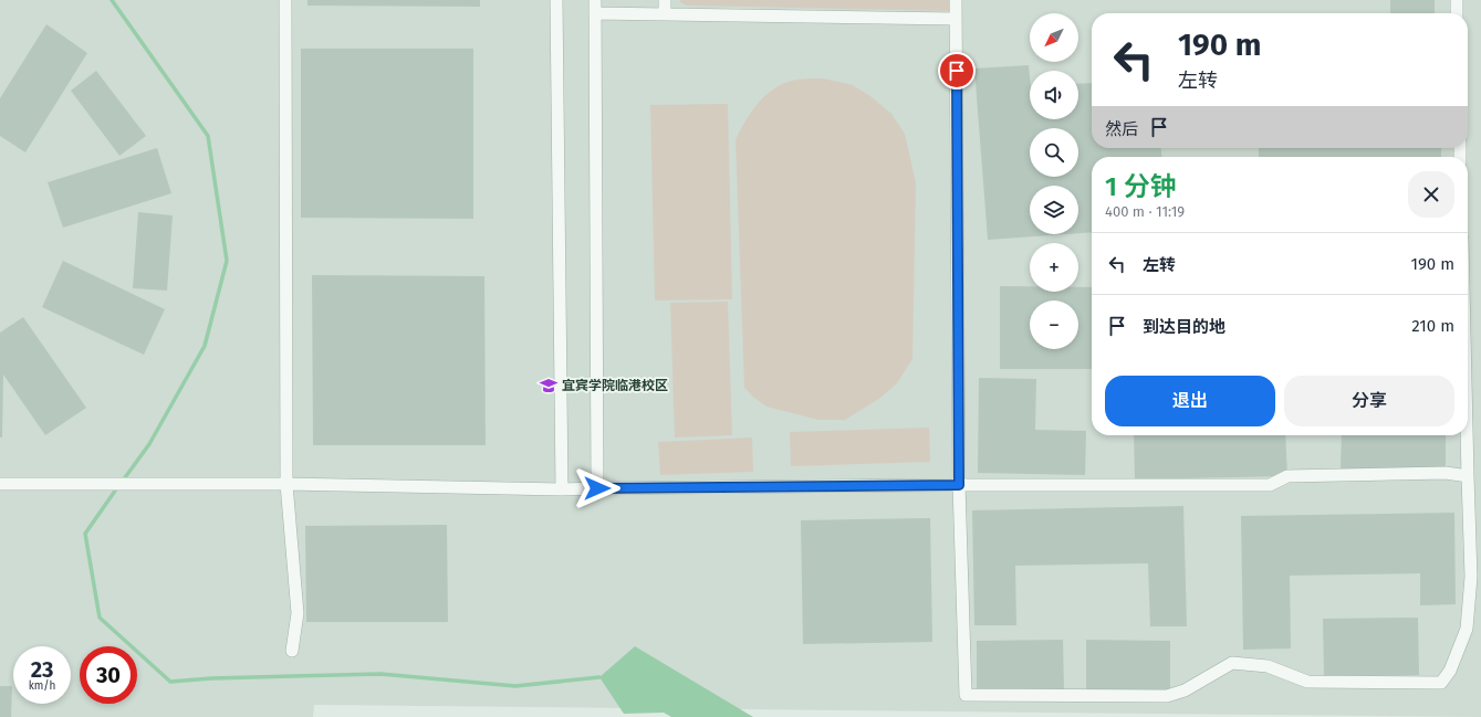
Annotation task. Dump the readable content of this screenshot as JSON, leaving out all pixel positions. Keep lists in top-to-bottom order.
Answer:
{
  "places": {
    "school or university": ["宜宾学院临港校区"]
  },
  "north": "bottom left",
  "page": {
    "map_buttons": ["+", "−"],
    "turn": ["190 m", "左转"],
    "then": "然后",
    "heading": ["1 分钟", "400 m · 11:19"],
    "list": [
      {
        "name": "左转",
        "value": "190 m"
      },
      {
        "name": "到达目的地",
        "value": "210 m"
      }
    ],
    "buttons": ["退出", "分享"],
    "speed": "23 km/h",
    "limit": "30"
  }
}
